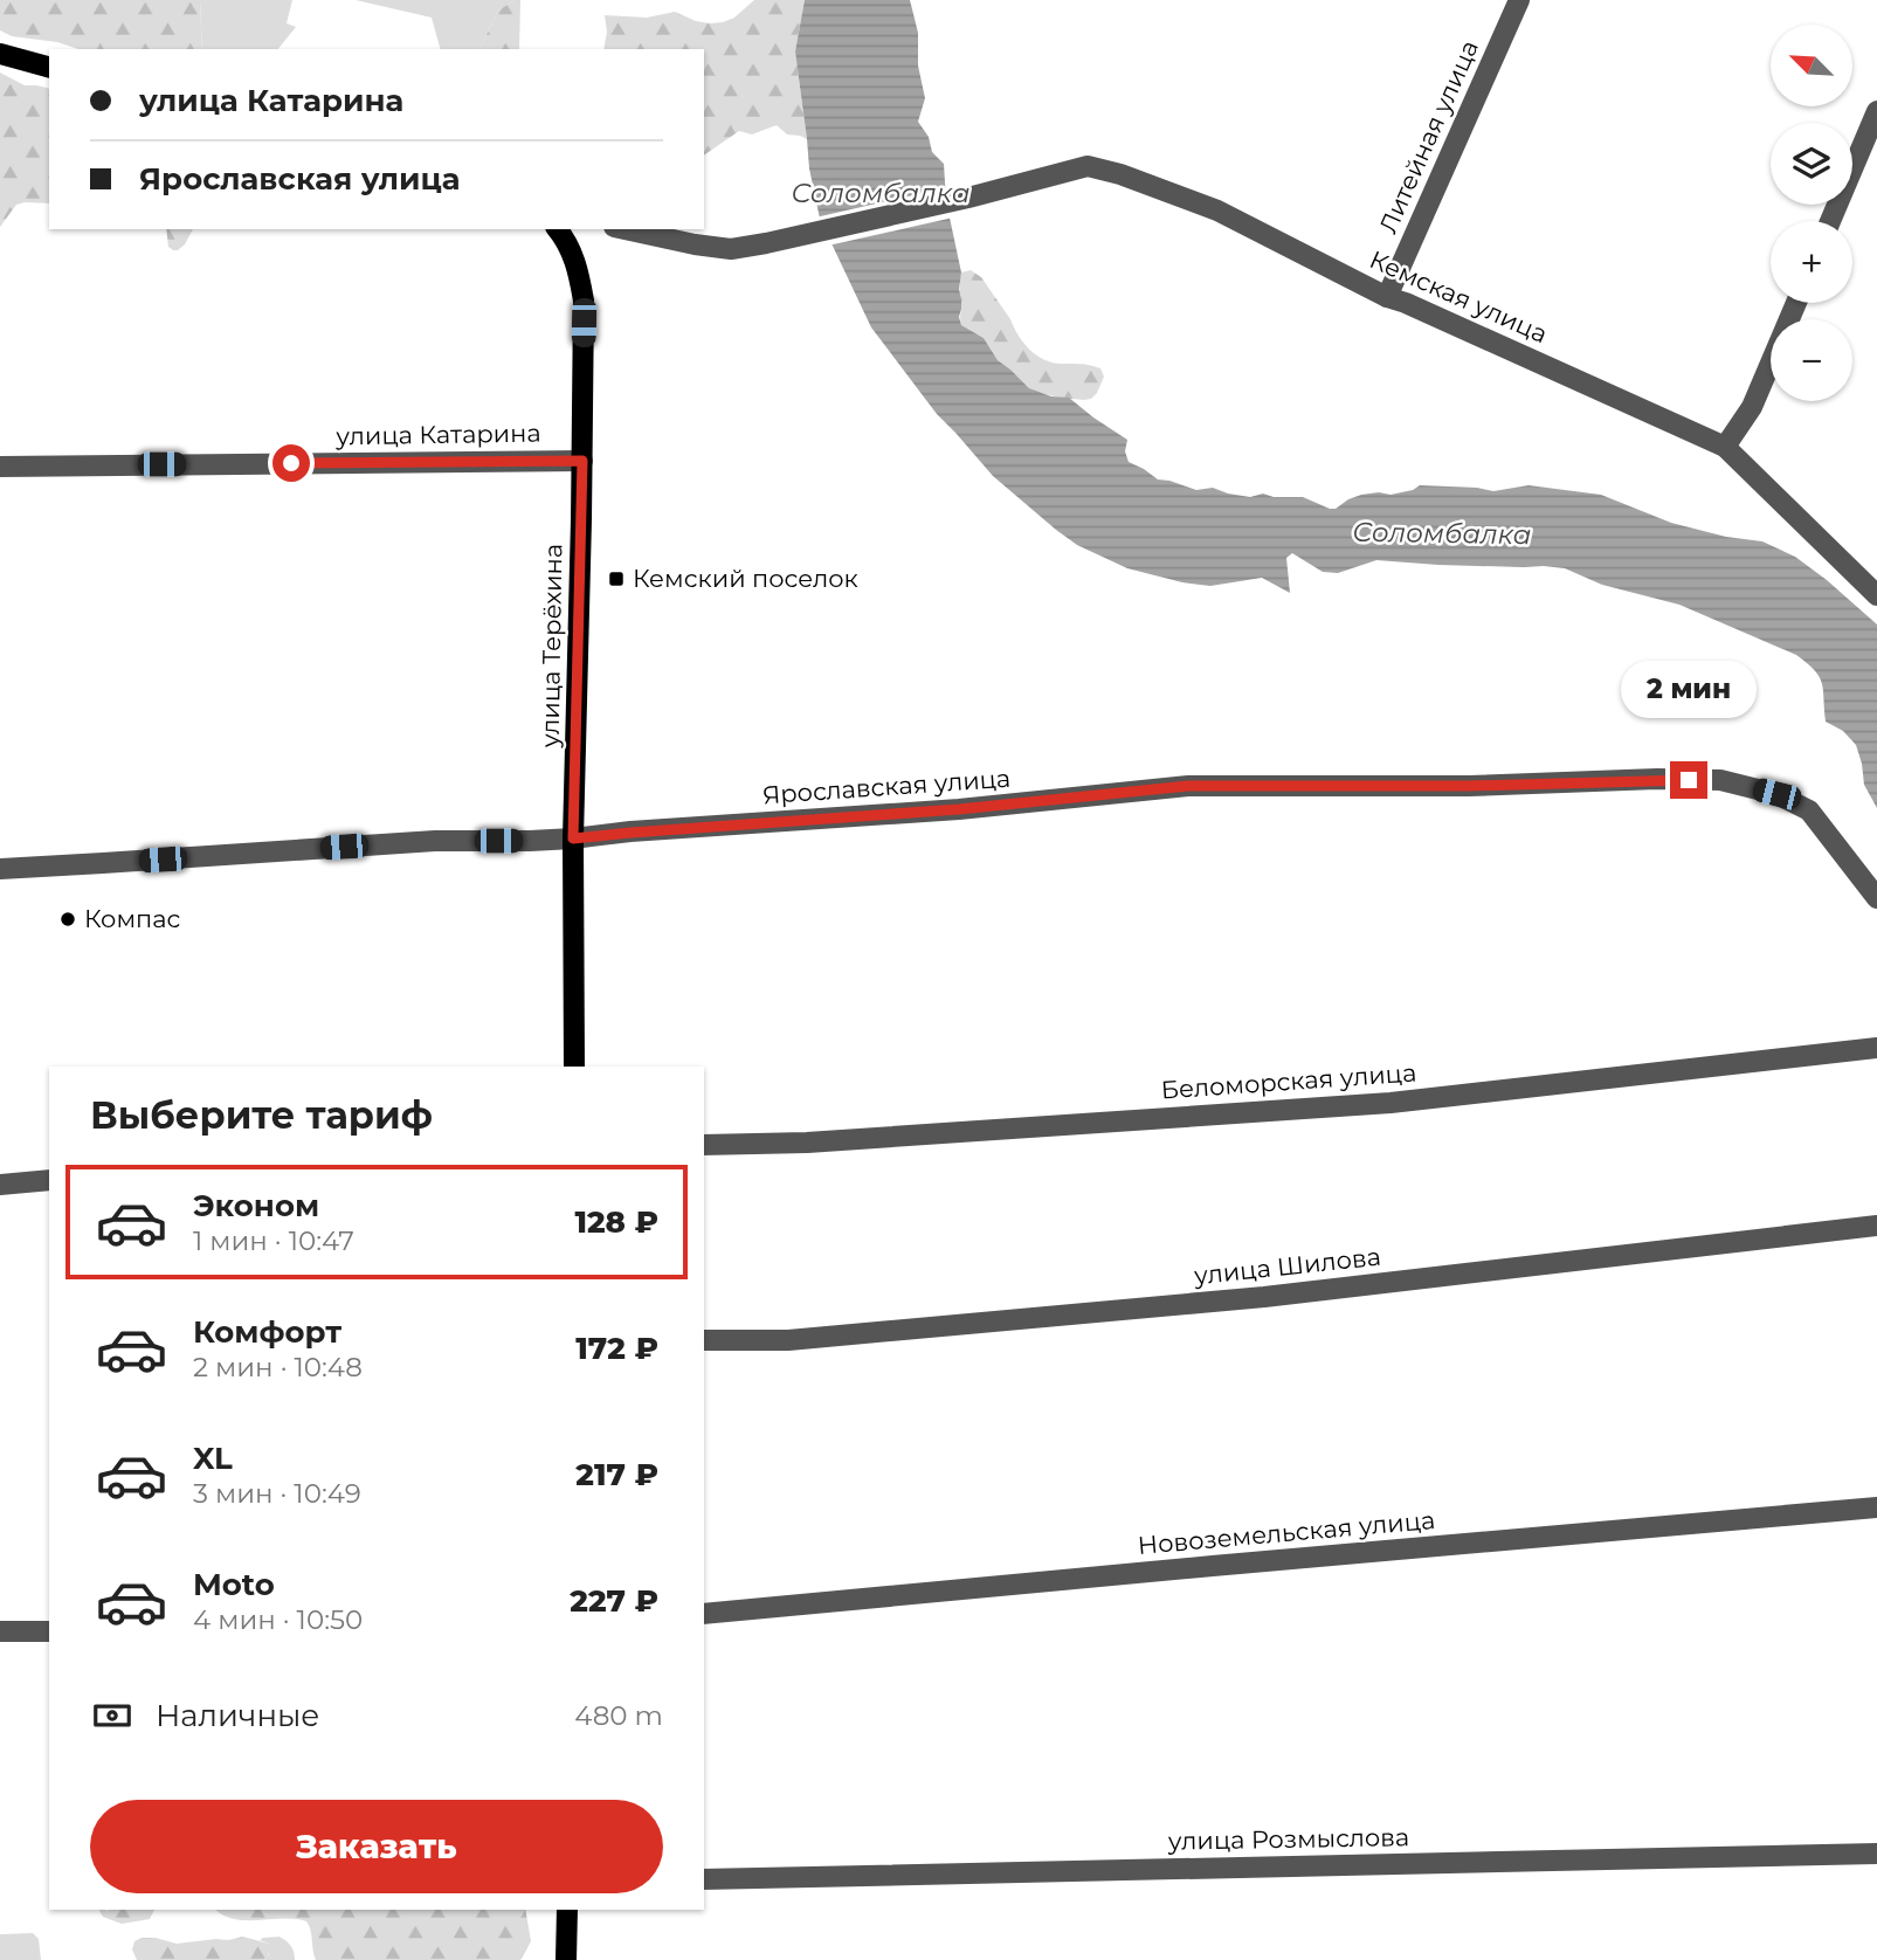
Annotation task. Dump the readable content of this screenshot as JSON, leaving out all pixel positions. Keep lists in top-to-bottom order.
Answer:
{
  "streets": {
    "main road": ["улица Терёхина"],
    "street": [
      "Литейная улица",
      "Кемская улица",
      "улица Катарина",
      "Ярославская улица",
      "Беломорская улица",
      "улица Шилова",
      "Новоземельская улица",
      "улица Розмыслова"
    ]
  },
  "crossings": [
    ["Литейная улица", "Кемская улица"],
    ["улица Катарина", "улица Терёхина"],
    ["улица Терёхина", "Ярославская улица"]
  ],
  "water": ["Соломбалка"],
  "places": {
    "transit": ["Кемский поселок"],
    "other": ["Компас"]
  },
  "north": "top left",
  "page": {
    "map_buttons": ["+", "−"],
    "banner": ["улица Катарина", "Ярославская улица"],
    "bubble": "2 мин",
    "heading": "Выберите тариф",
    "list": [
      {
        "name": "Эконом",
        "note": "1 мин · 10:47",
        "value": "128 ₽"
      },
      {
        "name": "Комфорт",
        "note": "2 мин · 10:48",
        "value": "172 ₽"
      },
      {
        "name": "XL",
        "note": "3 мин · 10:49",
        "value": "217 ₽"
      },
      {
        "name": "Moto",
        "note": "4 мин · 10:50",
        "value": "227 ₽"
      }
    ],
    "pay": ["Наличные", "480 m"],
    "buttons": "Заказать"
  }
}
